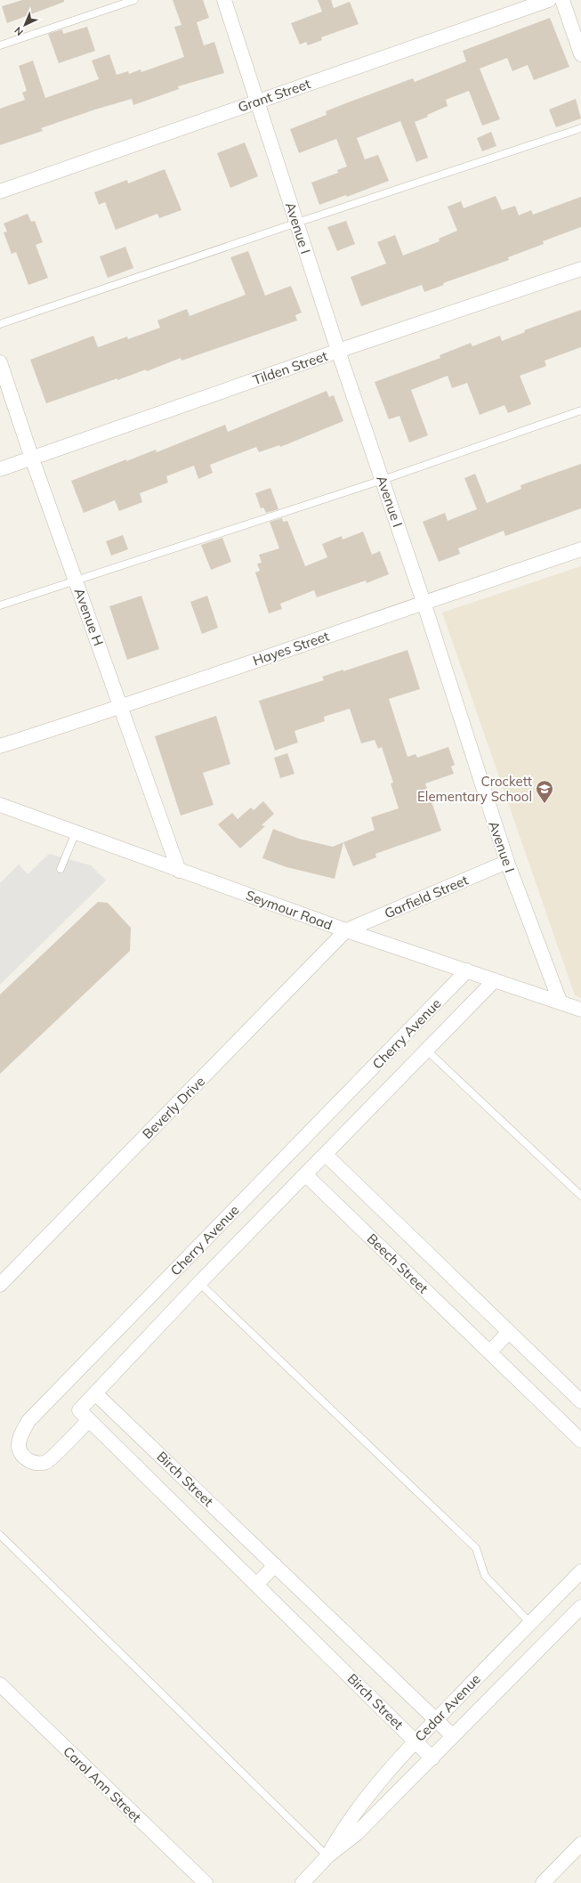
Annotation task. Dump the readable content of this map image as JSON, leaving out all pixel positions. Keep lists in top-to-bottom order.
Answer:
{
  "streets": {
    "street": [
      "Grant Street",
      "Avenue I",
      "Tilden Street",
      "Avenue H",
      "Hayes Street",
      "Garfield Street",
      "Seymour Road",
      "Cherry Avenue",
      "Beverly Drive",
      "Beech Street",
      "Birch Street",
      "Cedar Avenue",
      "Carol Ann Street"
    ]
  },
  "crossings": [
    ["Grant Street", "Avenue I"],
    ["Avenue I", "Tilden Street"],
    ["Avenue I", "Hayes Street"],
    ["Avenue I", "Garfield Street"],
    ["Avenue I", "Seymour Road"],
    ["Tilden Street", "Avenue H"],
    ["Avenue H", "Hayes Street"],
    ["Avenue H", "Seymour Road"],
    ["Garfield Street", "Seymour Road"],
    ["Garfield Street", "Beverly Drive"],
    ["Seymour Road", "Cherry Avenue"],
    ["Seymour Road", "Beverly Drive"],
    ["Cherry Avenue", "Beech Street"],
    ["Cherry Avenue", "Birch Street"],
    ["Birch Street", "Cedar Avenue"]
  ],
  "places": {
    "school or university": ["Crockett Elementary School"]
  },
  "north": "bottom left"
}
